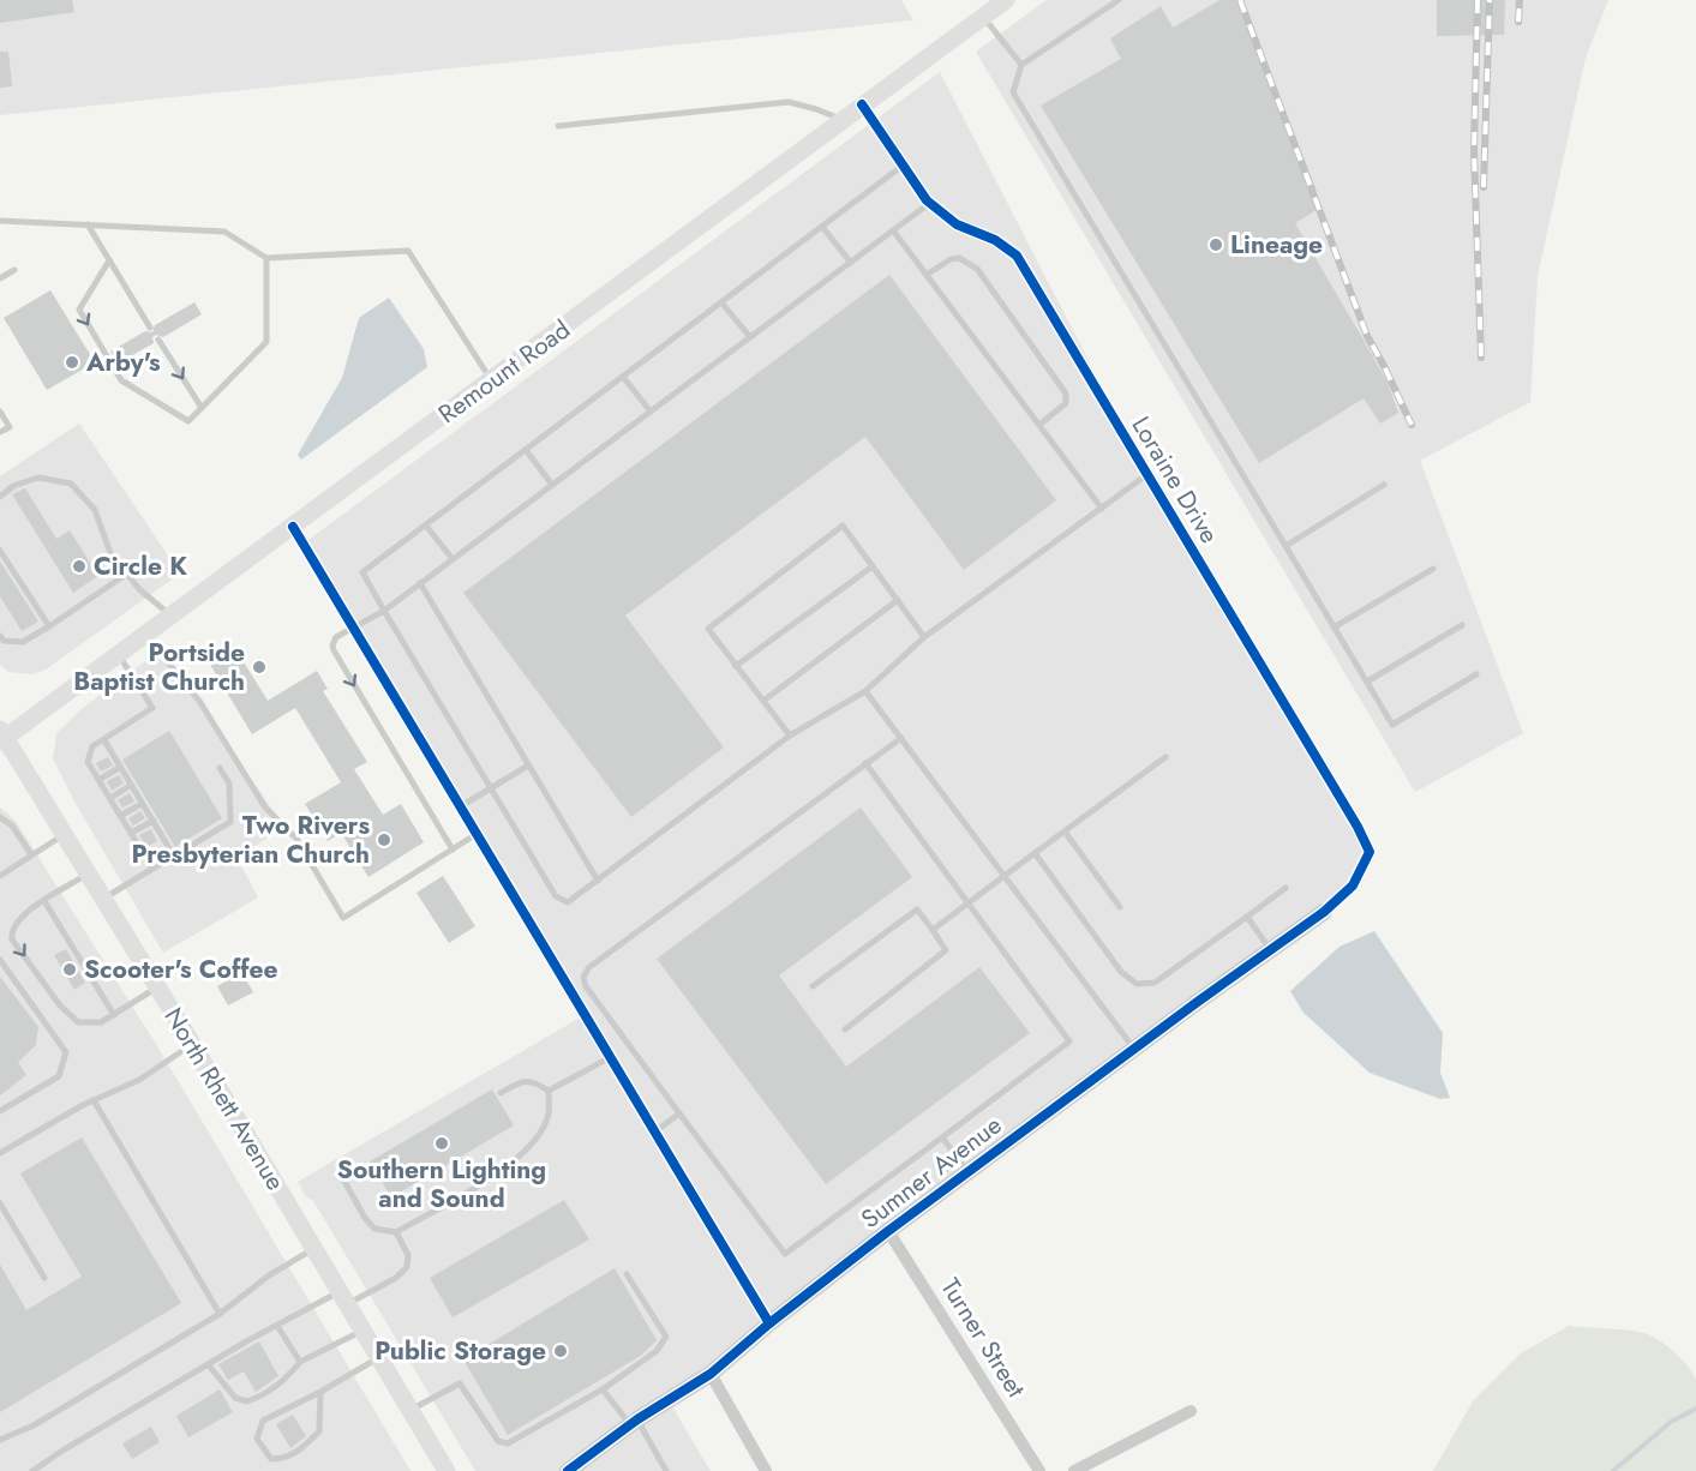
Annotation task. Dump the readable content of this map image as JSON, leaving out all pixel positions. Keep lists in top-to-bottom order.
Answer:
{
  "streets": {
    "main road": ["Remount Road", "North Rhett Avenue"],
    "street": ["Loraine Drive", "Sumner Avenue", "Turner Street"]
  },
  "crossings": [
    ["Remount Road", "Loraine Drive"],
    ["Remount Road", "North Rhett Avenue"],
    ["Loraine Drive", "Sumner Avenue"],
    ["Sumner Avenue", "Turner Street"]
  ],
  "places": [
    "Lineage",
    "Arby's",
    "Circle K",
    "Portside Baptist Church",
    "Two Rivers Presbyterian Church",
    "Scooter's Coffee",
    "Southern Lighting and Sound",
    "Public Storage"
  ]
}
